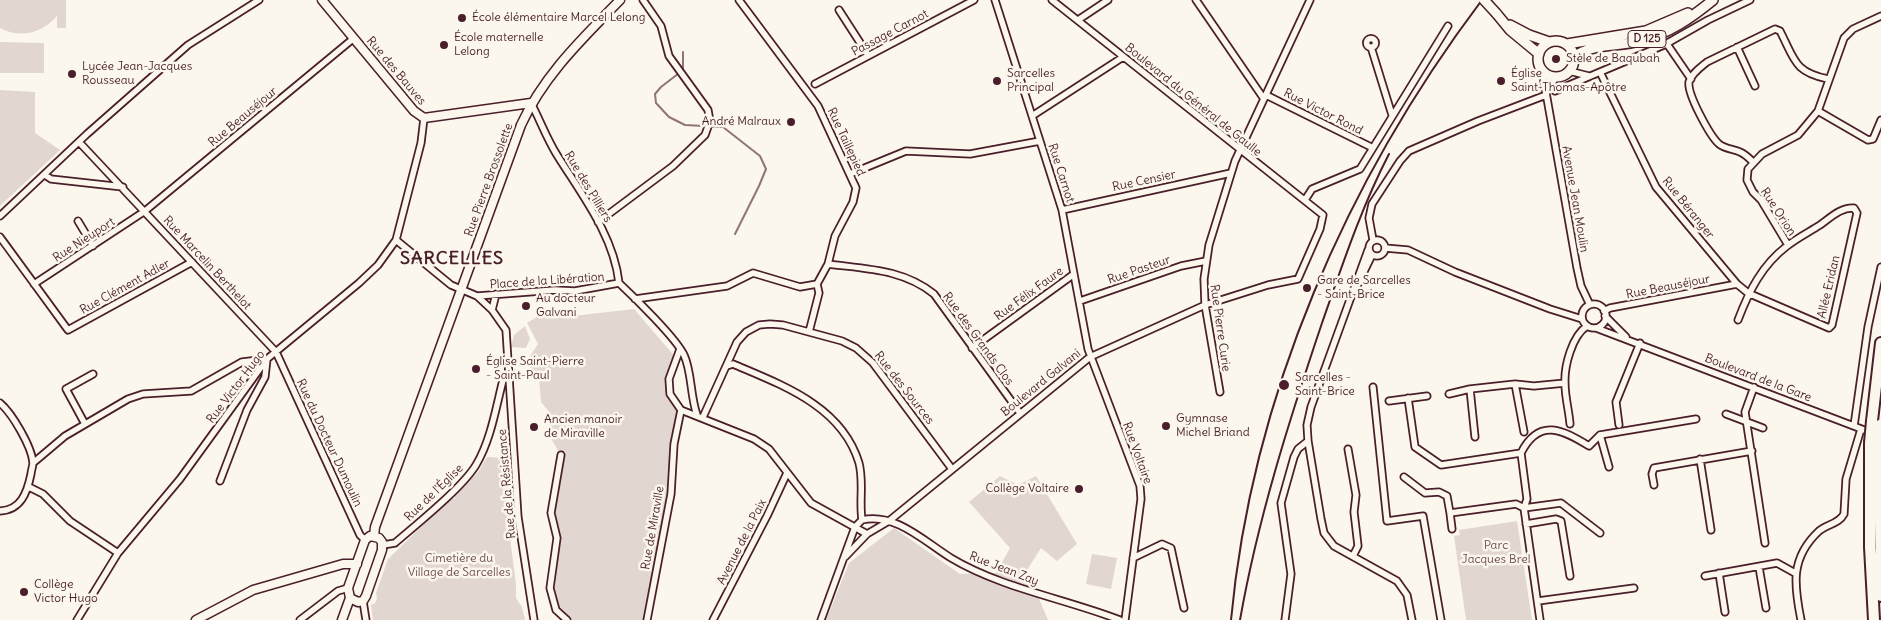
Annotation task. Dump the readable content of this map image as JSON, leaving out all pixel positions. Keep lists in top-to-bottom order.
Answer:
{
  "streets": {
    "main road": ["D 125", "Rue des Bauves", "Rue Pierre Brossolette"],
    "street": [
      "Passage Carnot",
      "Boulevard du Général de Gaulle",
      "Rue Victor Rond",
      "Rue Beauséjour",
      "Rue Taillepied",
      "Rue Carnot",
      "Rue Censier",
      "Rue des Pilliers",
      "Avenue Jean Moulin",
      "Rue Béranger",
      "Rue Orion",
      "Rue Nieuport",
      "Rue Marcelin Berthelot",
      "Rue Pasteur",
      "Place de la Libération",
      "Rue Clément Adler",
      "Allée Eridan",
      "Rue Félix Faure",
      "Rue Pierre Curie",
      "Rue des Grands Clos",
      "Boulevard de la Gare",
      "Boulevard Galvani",
      "Rue Victor Hugo",
      "Rue des Sources",
      "Rue du Docteur Dumoulin",
      "Rue Voltaire",
      "Rue de la Résistance",
      "Rue de l'Église",
      "Rue de Miraville",
      "Avenue de la Paix",
      "Rue Jean Zay"
    ]
  },
  "crossings": [
    ["D 125", "Avenue Jean Moulin"],
    ["Rue des Bauves", "Rue Beauséjour"],
    ["Rue des Bauves", "Rue Pierre Brossolette"],
    ["Rue des Bauves", "Rue des Pilliers"],
    ["Rue des Bauves", "Rue Victor Hugo"],
    ["Boulevard du Général de Gaulle", "Rue Pierre Curie"],
    ["Boulevard du Général de Gaulle", "Boulevard Galvani"],
    ["Rue Victor Rond", "Rue Pierre Curie"],
    ["Rue Beauséjour", "Avenue Jean Moulin"],
    ["Rue Beauséjour", "Rue Béranger"],
    ["Rue Beauséjour", "Rue Nieuport"],
    ["Rue Beauséjour", "Rue Marcelin Berthelot"],
    ["Rue Beauséjour", "Boulevard de la Gare"],
    ["Rue Taillepied", "Rue des Grands Clos"],
    ["Rue Carnot", "Rue Censier"],
    ["Rue Carnot", "Rue Pasteur"],
    ["Rue Carnot", "Rue Félix Faure"],
    ["Rue Carnot", "Boulevard Galvani"],
    ["Rue Carnot", "Rue Voltaire"],
    ["Rue Pierre Brossolette", "Rue des Pilliers"],
    ["Rue Censier", "Rue Pierre Curie"],
    ["Rue des Pilliers", "Place de la Libération"],
    ["Avenue Jean Moulin", "Boulevard de la Gare"],
    ["Rue Béranger", "Allée Eridan"],
    ["Rue Orion", "Allée Eridan"],
    ["Rue Nieuport", "Rue Marcelin Berthelot"],
    ["Rue Nieuport", "Rue Clément Adler"],
    ["Rue Marcelin Berthelot", "Rue Clément Adler"],
    ["Rue Marcelin Berthelot", "Rue Victor Hugo"],
    ["Rue Marcelin Berthelot", "Rue du Docteur Dumoulin"],
    ["Rue Pasteur", "Rue Pierre Curie"],
    ["Rue Félix Faure", "Rue des Grands Clos"],
    ["Rue Pierre Curie", "Boulevard Galvani"],
    ["Rue des Grands Clos", "Boulevard Galvani"],
    ["Boulevard Galvani", "Rue des Sources"],
    ["Boulevard Galvani", "Rue Voltaire"],
    ["Boulevard Galvani", "Rue Jean Zay"],
    ["Rue Victor Hugo", "Rue du Docteur Dumoulin"],
    ["Rue de la Résistance", "Rue de l'Église"]
  ],
  "districts": ["SARCELLES"],
  "parks": ["Parc Jacques Brel", "Cimetière du Village de Sarcelles"],
  "places": [
    "École élémentaire Marcel Lelong",
    "École maternelle Lelong",
    "Stèle de Baqubah",
    "Lycée Jean-Jacques Rousseau",
    "Sarcelles Principal",
    "Église Saint-Thomas-Apôtre",
    "André Malraux",
    "Gare de Sarcelles - Saint-Brice",
    "Au docteur Galvani",
    "Église Saint-Pierre - Saint-Paul",
    "Sarcelles - Saint-Brice",
    "Gymnase Michel Briand",
    "Ancien manoir de Miraville",
    "Collège Voltaire",
    "Collège Victor Hugo"
  ]
}
